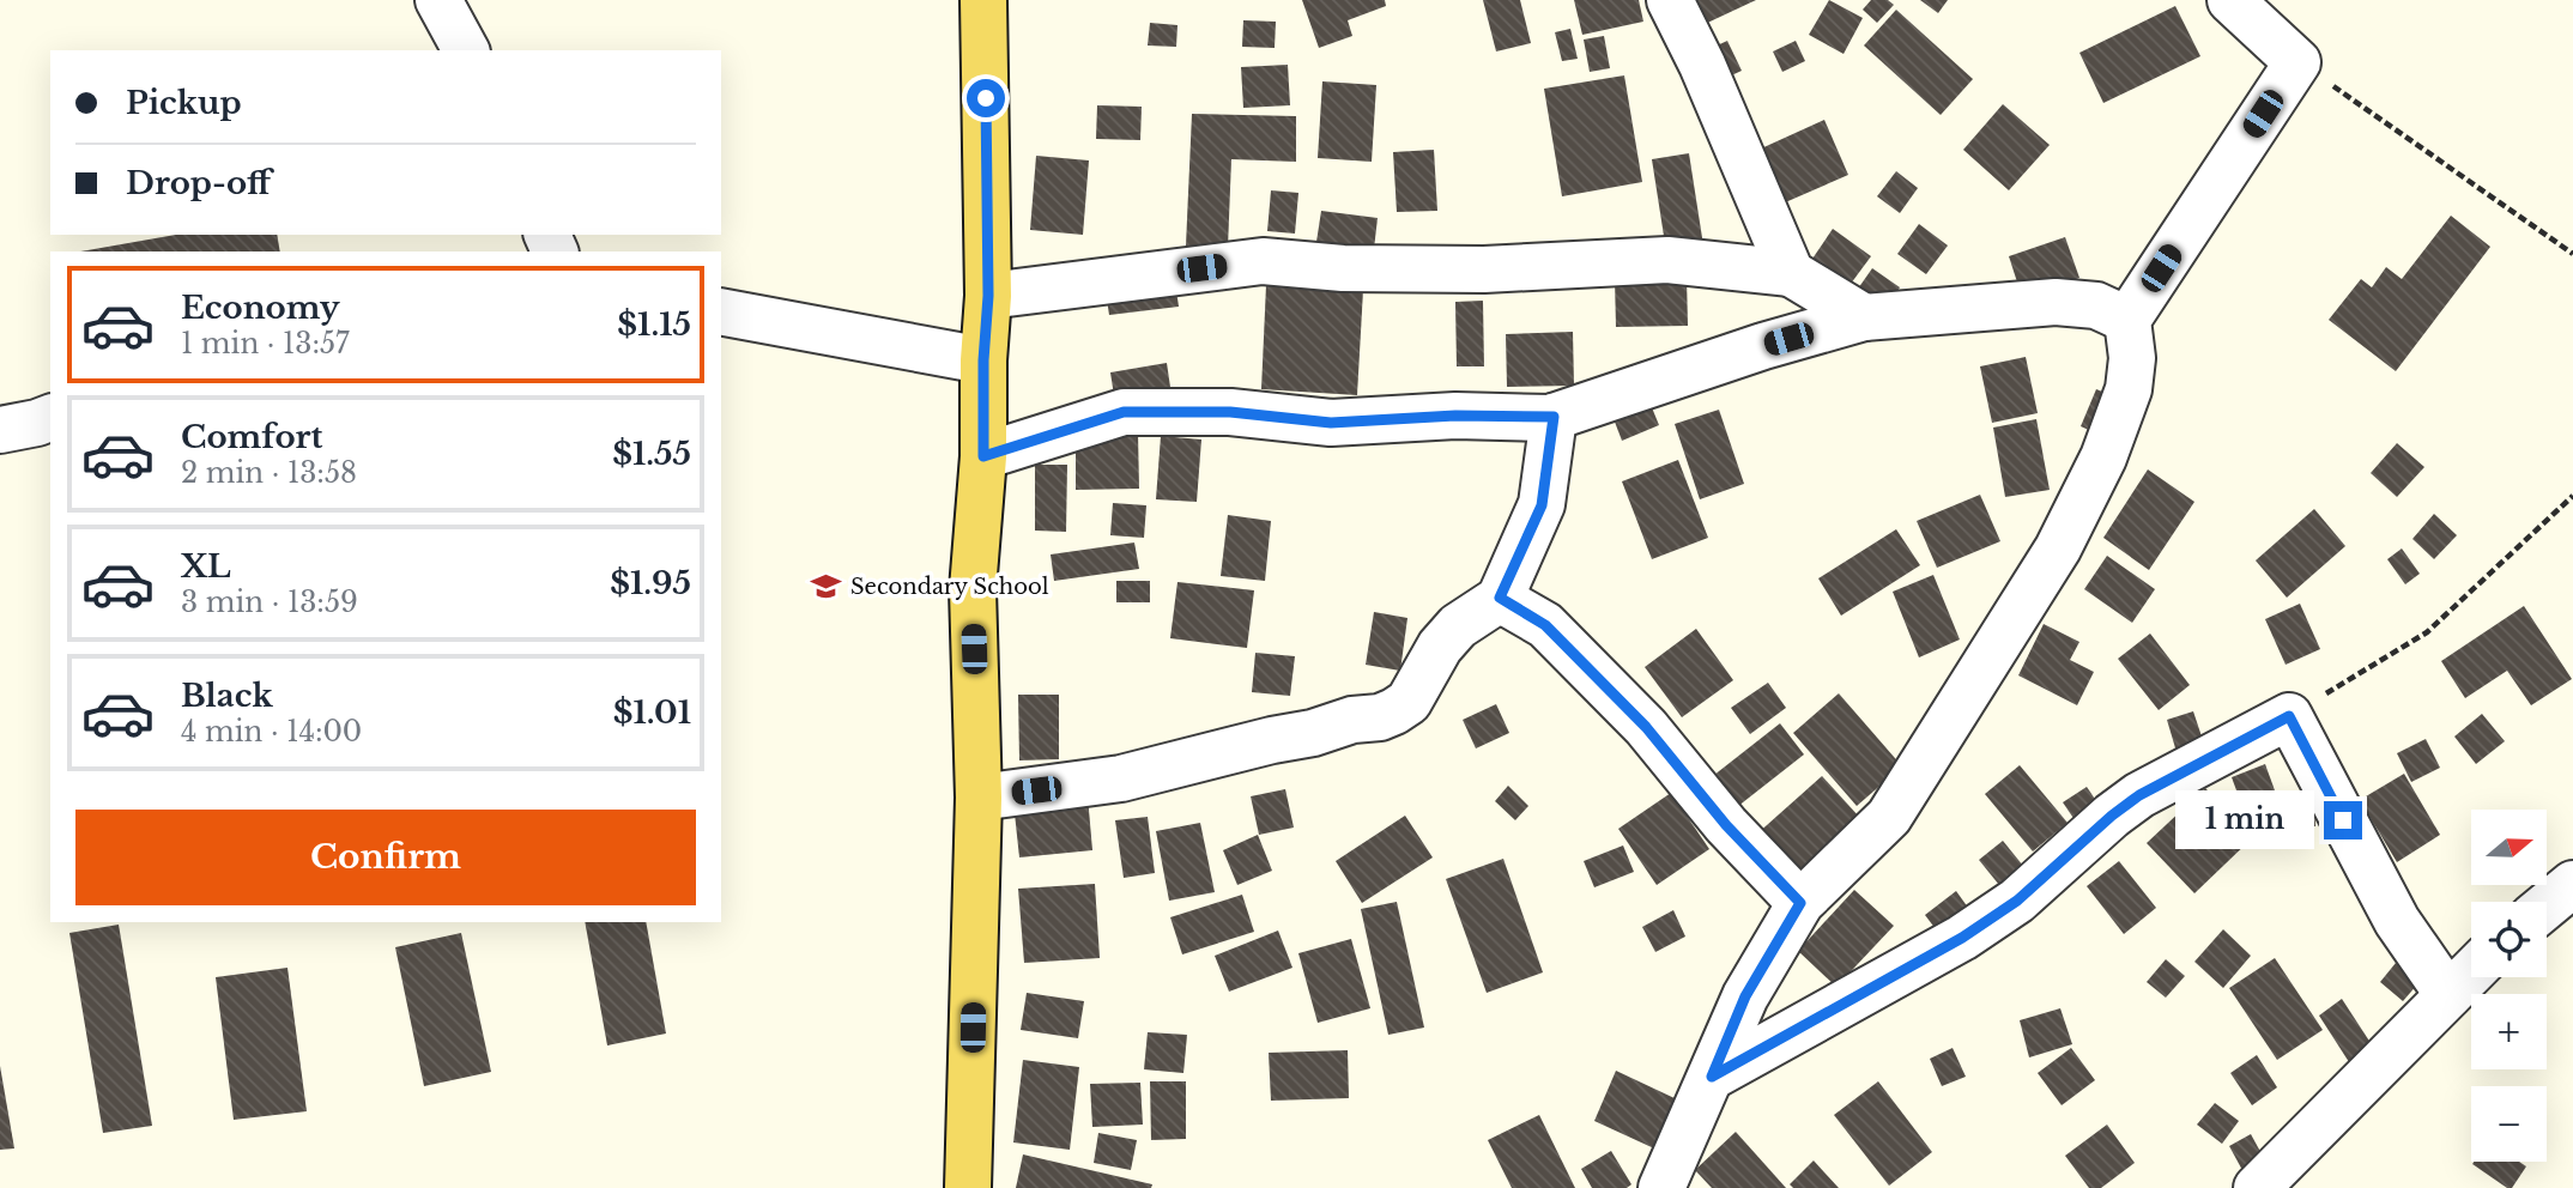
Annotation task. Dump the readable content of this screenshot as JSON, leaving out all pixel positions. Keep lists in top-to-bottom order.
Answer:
{
  "places": {
    "school or university": ["Secondary School"]
  },
  "north": "right",
  "page": {
    "banner": ["Pickup", "Drop-off"],
    "list": [
      {
        "name": "Economy",
        "note": "1 min · 13:57",
        "value": "$1.15"
      },
      {
        "name": "Comfort",
        "note": "2 min · 13:58",
        "value": "$1.55"
      },
      {
        "name": "XL",
        "note": "3 min · 13:59",
        "value": "$1.95"
      },
      {
        "name": "Black",
        "note": "4 min · 14:00",
        "value": "$1.01"
      }
    ],
    "bubble": "1 min",
    "buttons": "Confirm",
    "map_buttons": ["+", "−"]
  }
}
